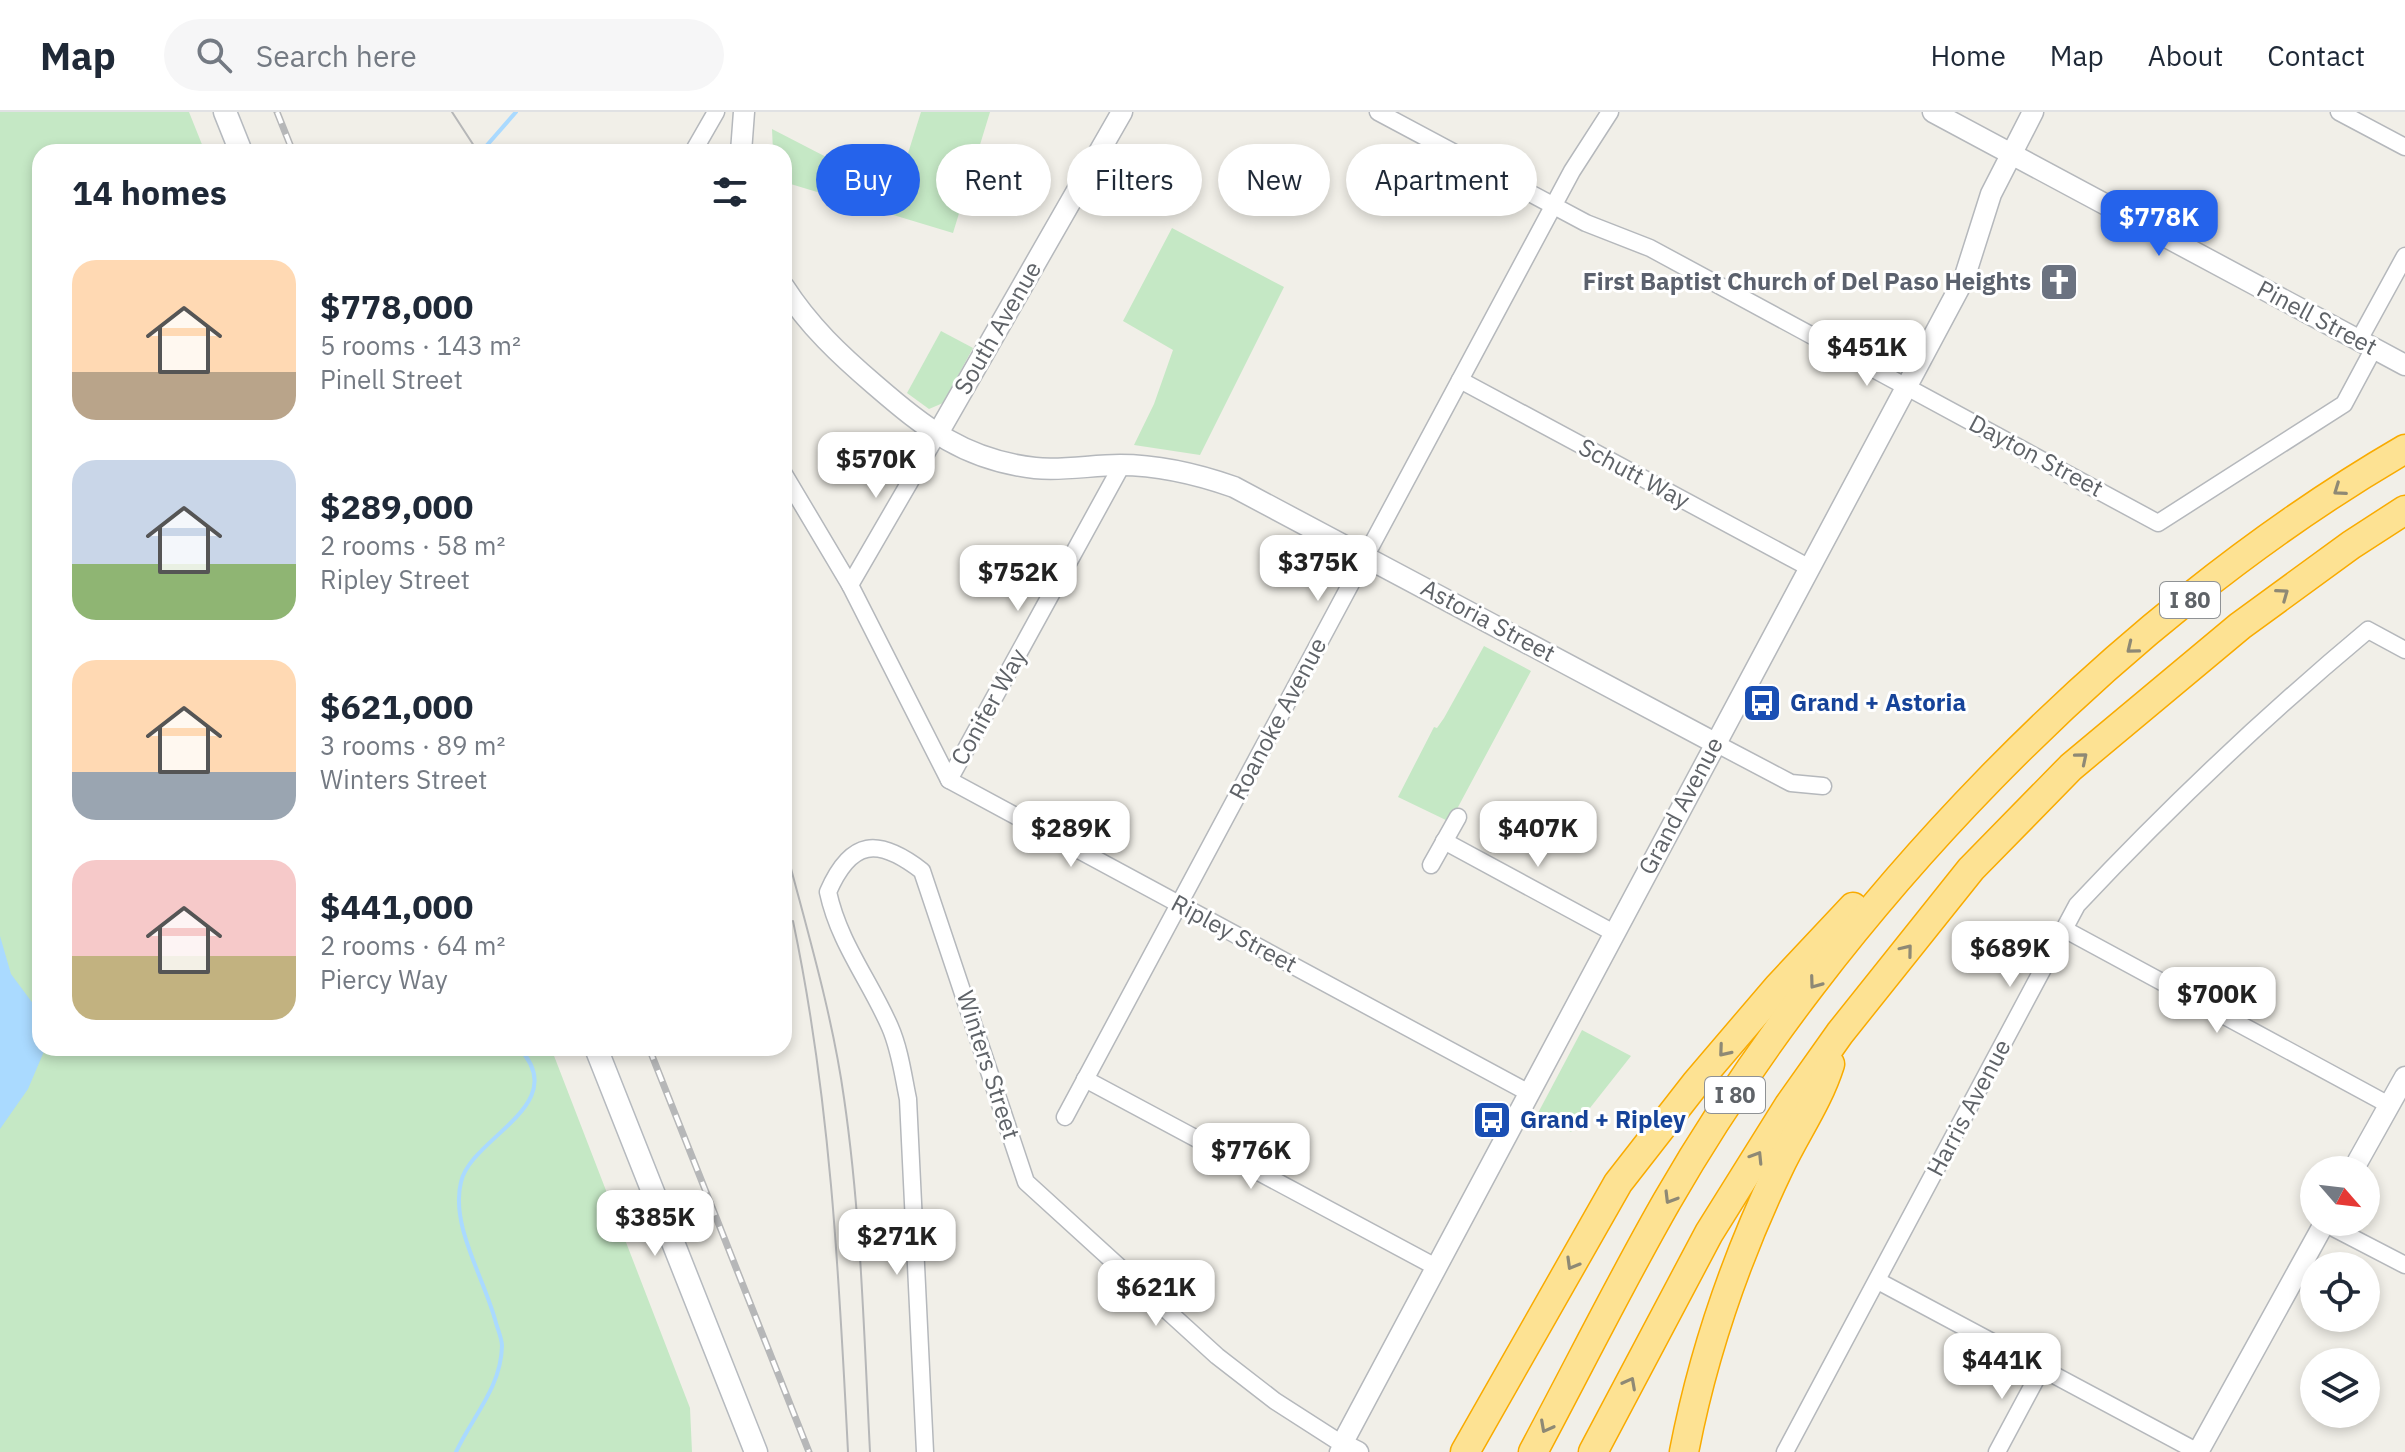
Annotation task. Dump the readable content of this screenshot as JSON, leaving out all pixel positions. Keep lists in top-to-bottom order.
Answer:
{
  "streets": {
    "highway": ["I 80"],
    "street": [
      "Pinell Street",
      "South Avenue",
      "Dayton Street",
      "Schutt Way",
      "Astoria Street",
      "Conifer Way",
      "Roanoke Avenue",
      "Grand Avenue",
      "Ripley Street",
      "Winters Street",
      "Harris Avenue"
    ]
  },
  "crossings": [
    ["Pinell Street", "Dayton Street"],
    ["Pinell Street", "Grand Avenue"],
    ["South Avenue", "Astoria Street"],
    ["Dayton Street", "Roanoke Avenue"],
    ["Dayton Street", "Grand Avenue"],
    ["Schutt Way", "Roanoke Avenue"],
    ["Schutt Way", "Grand Avenue"],
    ["Astoria Street", "Conifer Way"],
    ["Astoria Street", "Roanoke Avenue"],
    ["Astoria Street", "Grand Avenue"],
    ["Conifer Way", "Ripley Street"],
    ["Roanoke Avenue", "Ripley Street"],
    ["Grand Avenue", "Ripley Street"],
    ["Grand Avenue", "Winters Street"]
  ],
  "places": {
    "church": ["First Baptist Church of Del Paso Heights"],
    "bus stop": ["Grand + Astoria", "Grand + Ripley"]
  },
  "north": "bottom right",
  "page": {
    "header": "Map",
    "search": "Search here",
    "nav": [
      "Home",
      "Map",
      "About",
      "Contact"
    ],
    "chip": [
      "Buy",
      "Rent",
      "Filters",
      "New",
      "Apartment"
    ],
    "heading": "14 homes",
    "price": [
      "$778K",
      "$451K",
      "$570K",
      "$375K",
      "$752K",
      "$289K",
      "$407K",
      "$689K",
      "$700K",
      "$776K",
      "$385K",
      "$271K",
      "$621K",
      "$441K"
    ],
    "list": [
      {
        "name": "$778,000",
        "note": "5 rooms · 143 m² · Pinell Street"
      },
      {
        "name": "$289,000",
        "note": "2 rooms · 58 m² · Ripley Street"
      },
      {
        "name": "$621,000",
        "note": "3 rooms · 89 m² · Winters Street"
      },
      {
        "name": "$441,000",
        "note": "2 rooms · 64 m² · Piercy Way"
      }
    ]
  }
}
